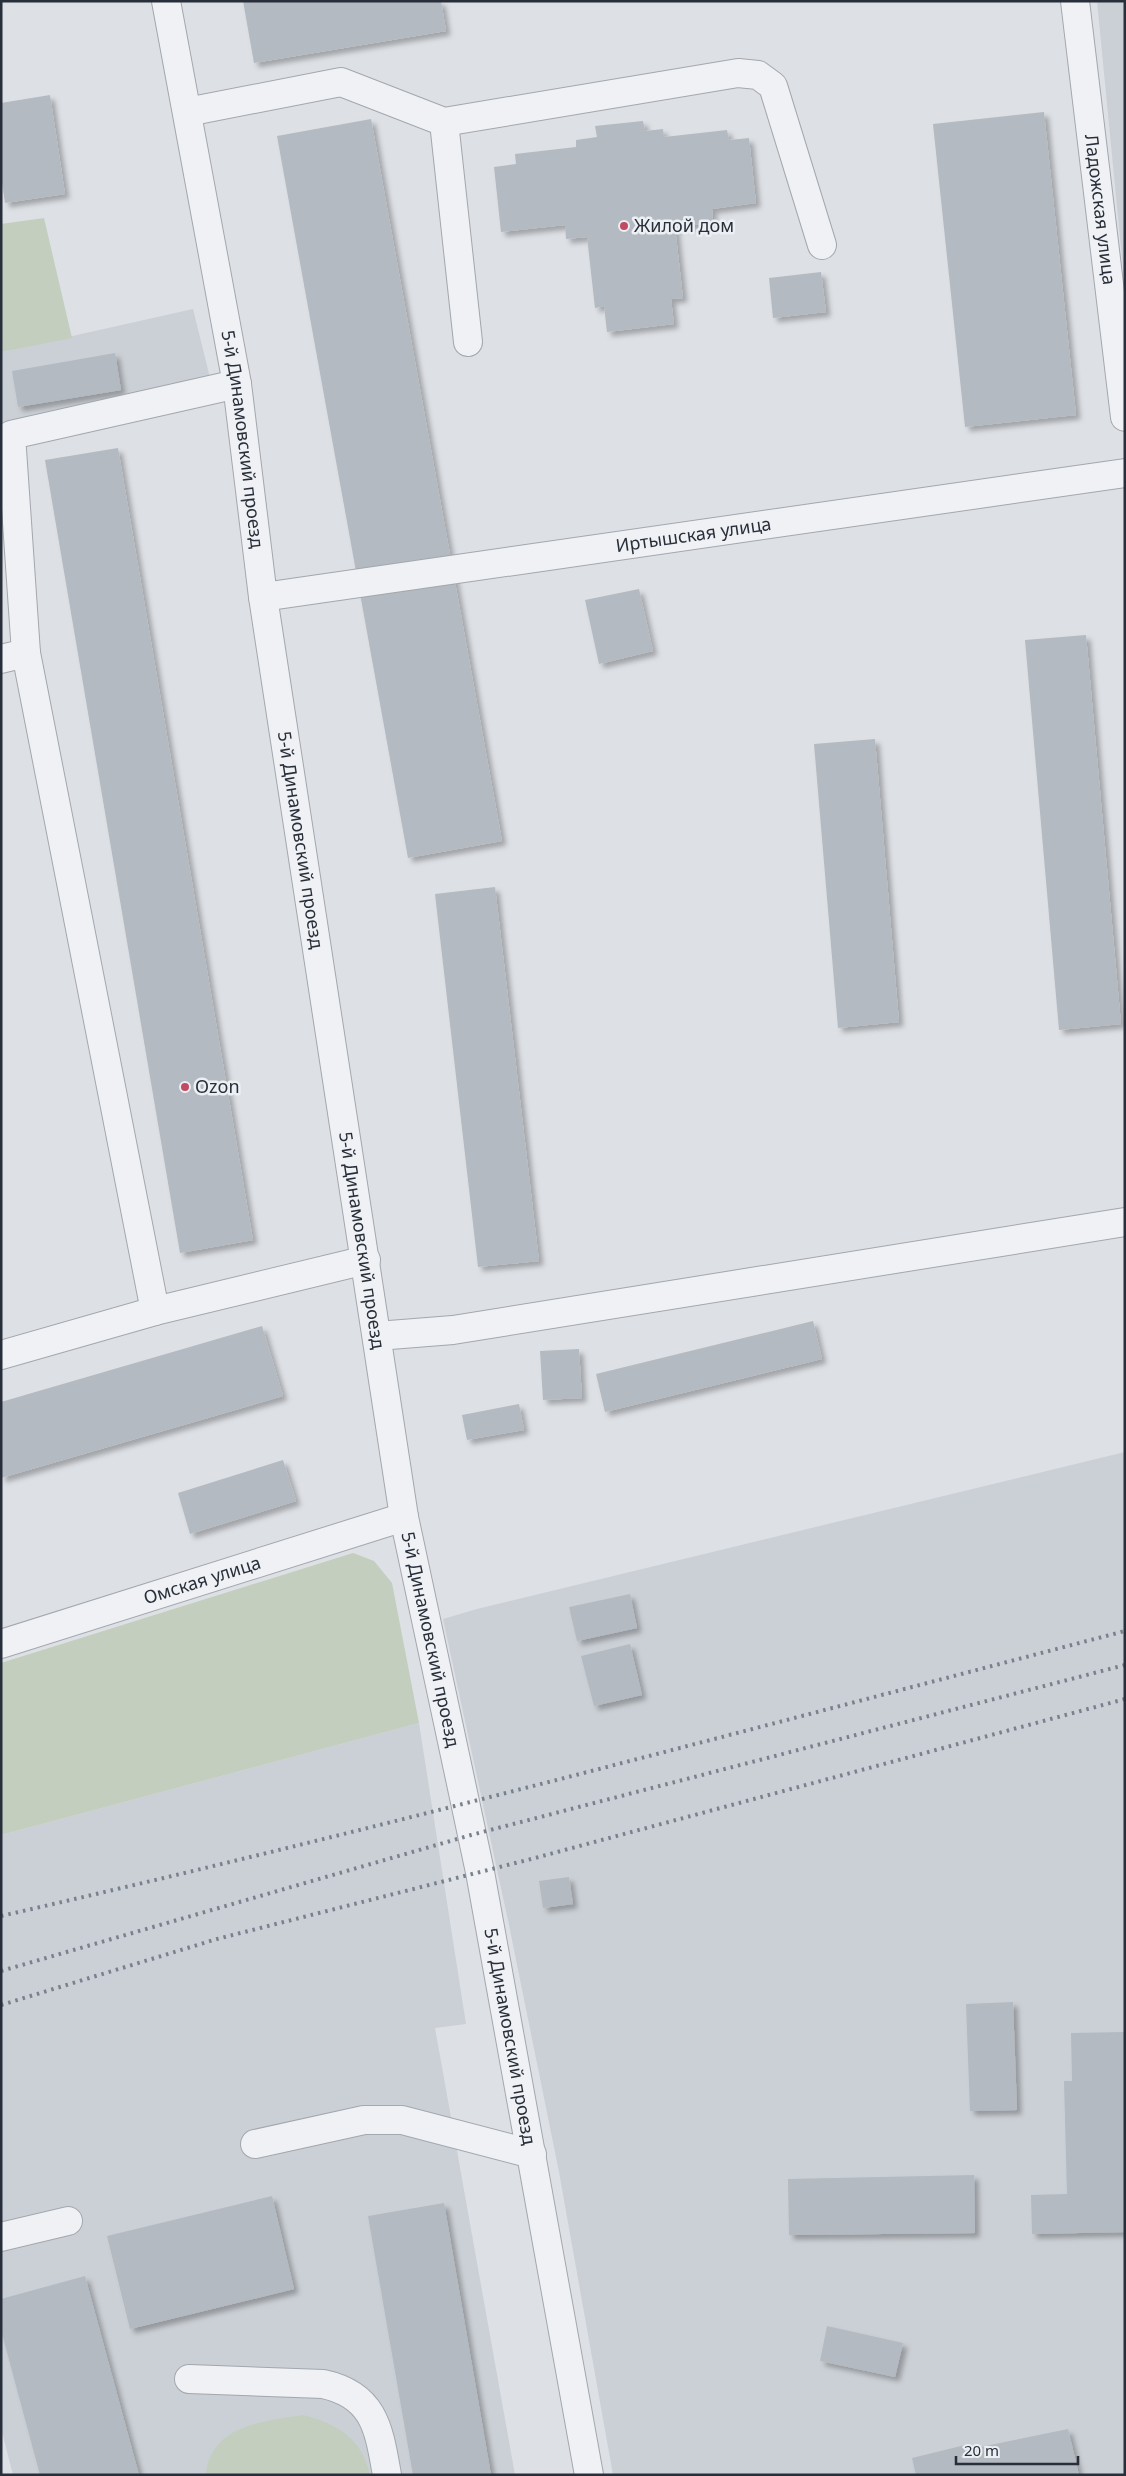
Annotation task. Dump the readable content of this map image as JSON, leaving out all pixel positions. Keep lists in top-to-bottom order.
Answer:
{
  "streets": {
    "street": [
      "Ладожская улица",
      "5-й Динамовский проезд",
      "Иртышская улица",
      "Омская улица"
    ]
  },
  "crossings": [
    ["5-й Динамовский проезд", "Иртышская улица"],
    ["5-й Динамовский проезд", "Омская улица"]
  ],
  "places": ["Жилой дом", "Ozon"],
  "scale_bar": "20 m"
}
